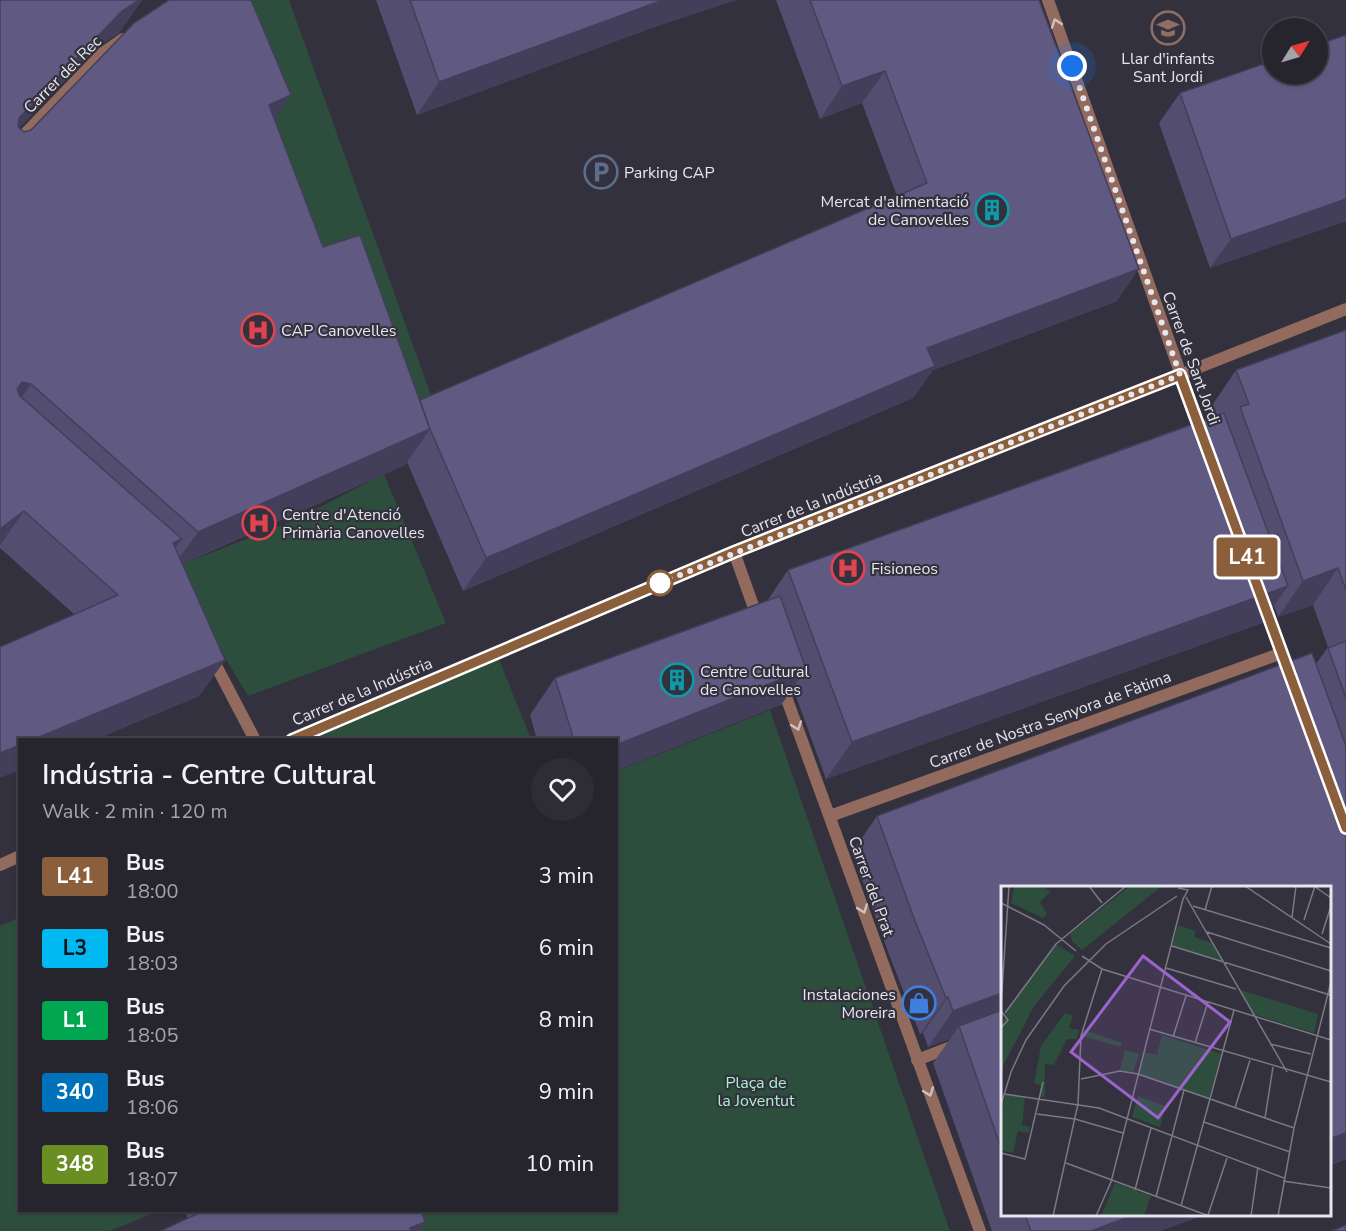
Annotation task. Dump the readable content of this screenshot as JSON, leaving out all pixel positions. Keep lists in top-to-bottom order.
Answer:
{
  "streets": {
    "street": [
      "Carrer del Rec",
      "Carrer de Sant Jordi",
      "Carrer de la Indústria",
      "Carrer de Nostra Senyora de Fàtima",
      "Carrer del Prat"
    ]
  },
  "crossings": [
    ["Carrer de Sant Jordi", "Carrer de la Indústria"],
    ["Carrer de Nostra Senyora de Fàtima", "Carrer del Prat"]
  ],
  "one_way": ["Carrer de Sant Jordi", "Carrer del Prat"],
  "parks": ["Plaça de la Joventut"],
  "places": {
    "school or university": ["Llar d'infants Sant Jordi"],
    "parking": ["Parking CAP"],
    "building": ["Mercat d'alimentació de Canovelles", "Centre Cultural de Canovelles"],
    "hospital": ["CAP Canovelles", "Centre d'Atenció Primària Canovelles", "Fisioneos"],
    "shop": ["Instalaciones Moreira"]
  },
  "lines": ["bus line L41"],
  "north": "top right",
  "page": {
    "on_map": "L41",
    "heading": ["Indústria - Centre Cultural", "Walk · 2 min · 120 m"],
    "list": [
      {
        "mark": "L41",
        "name": "Bus",
        "note": "18:00",
        "value": "3 min"
      },
      {
        "mark": "L3",
        "name": "Bus",
        "note": "18:03",
        "value": "6 min"
      },
      {
        "mark": "L1",
        "name": "Bus",
        "note": "18:05",
        "value": "8 min"
      },
      {
        "mark": "340",
        "name": "Bus",
        "note": "18:06",
        "value": "9 min"
      },
      {
        "mark": "348",
        "name": "Bus",
        "note": "18:07",
        "value": "10 min"
      }
    ]
  }
}
